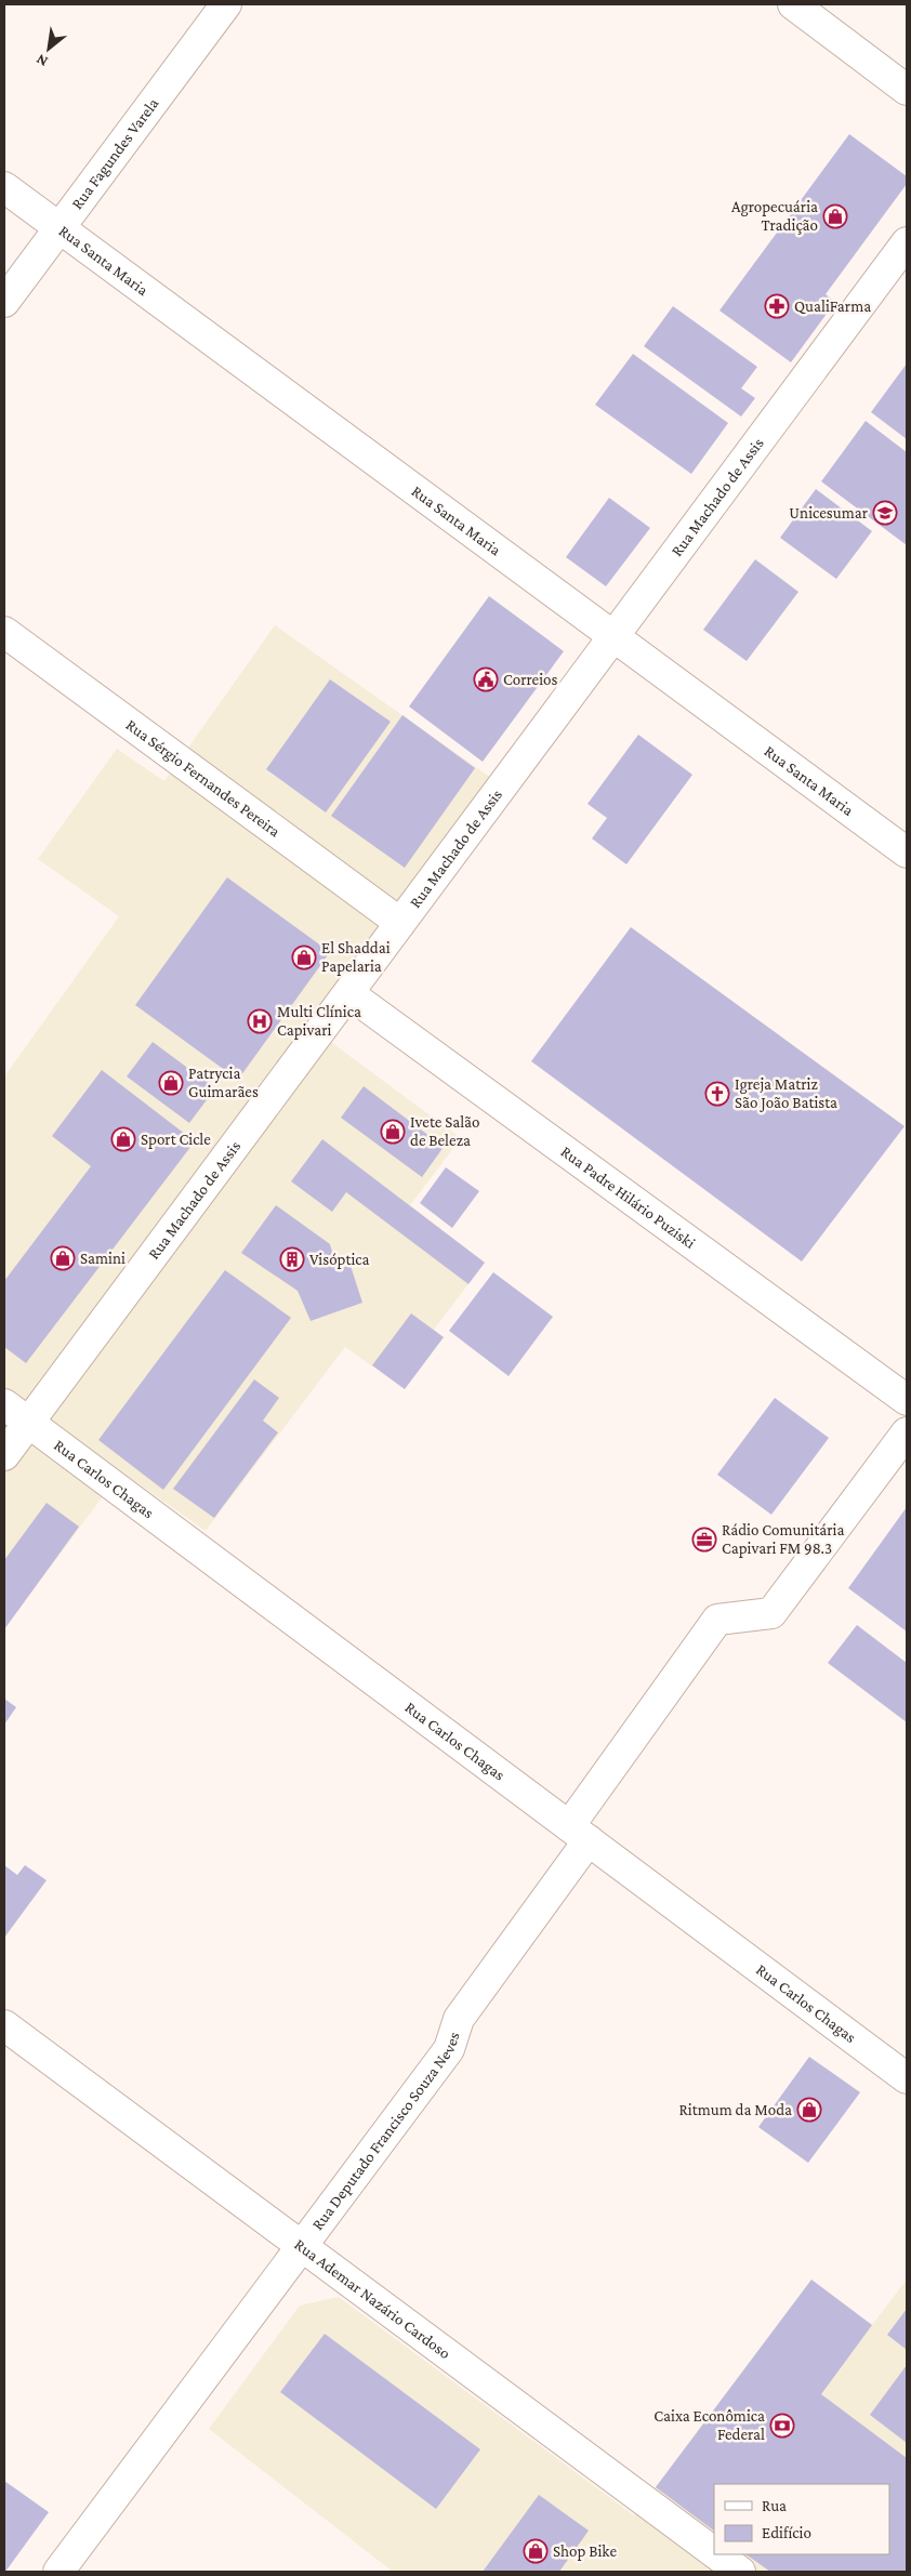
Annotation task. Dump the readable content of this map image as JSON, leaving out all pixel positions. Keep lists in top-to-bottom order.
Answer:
{
  "streets": {
    "street": [
      "Rua Fagundes Varela",
      "Rua Santa Maria",
      "Rua Machado de Assis",
      "Rua Sérgio Fernandes Pereira",
      "Rua Padre Hilário Puziski",
      "Rua Carlos Chagas",
      "Rua Deputado Francisco Souza Neves",
      "Rua Ademar Nazário Cardoso"
    ]
  },
  "crossings": [
    ["Rua Fagundes Varela", "Rua Santa Maria"],
    ["Rua Santa Maria", "Rua Machado de Assis"],
    ["Rua Machado de Assis", "Rua Sérgio Fernandes Pereira"],
    ["Rua Machado de Assis", "Rua Padre Hilário Puziski"],
    ["Rua Machado de Assis", "Rua Carlos Chagas"],
    ["Rua Carlos Chagas", "Rua Deputado Francisco Souza Neves"],
    ["Rua Deputado Francisco Souza Neves", "Rua Ademar Nazário Cardoso"]
  ],
  "places": {
    "shop": [
      "Agropecuária Tradição",
      "El Shaddai Papelaria",
      "Patrycia Guimarães",
      "Ivete Salão de Beleza",
      "Sport Cicle",
      "Samini",
      "Ritmum da Moda",
      "Shop Bike"
    ],
    "pharmacy": ["QualiFarma"],
    "school or university": ["Unicesumar"],
    "public building": ["Correios"],
    "hospital": ["Multi Clínica Capivari"],
    "church": ["Igreja Matriz São João Batista"],
    "building": ["Visóptica"],
    "office": ["Rádio Comunitária Capivari FM 98.3"],
    "bank": ["Caixa Econômica Federal"]
  },
  "legend": ["Rua", "Edifício"],
  "north": "bottom left"
}
